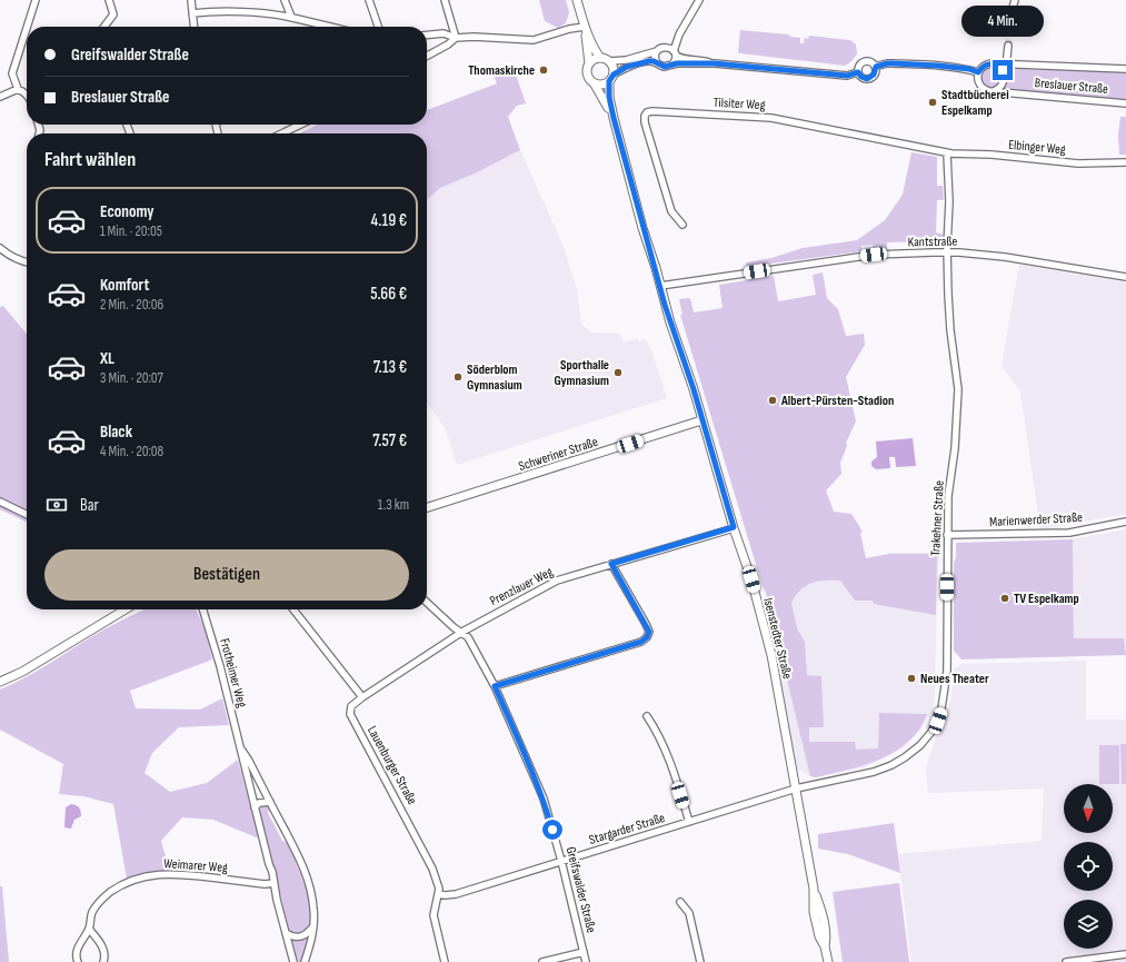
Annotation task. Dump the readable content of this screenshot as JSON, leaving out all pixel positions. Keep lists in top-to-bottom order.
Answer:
{
  "streets": {
    "street": [
      "Breslauer Straße",
      "Tilsiter Weg",
      "Elbinger Weg",
      "Kantstraße",
      "Schweriner Straße",
      "Trakehner Straße",
      "Marienwerder Straße",
      "Prenzlauer Weg",
      "Isenstedter Straße",
      "Frotheimer Weg",
      "Lauenburger Straße",
      "Stargarder Straße",
      "Weimarer Weg",
      "Greifswalder Straße"
    ]
  },
  "crossings": [
    ["Tilsiter Weg", "Elbinger Weg"],
    ["Tilsiter Weg", "Trakehner Straße"],
    ["Elbinger Weg", "Trakehner Straße"],
    ["Kantstraße", "Trakehner Straße"],
    ["Kantstraße", "Isenstedter Straße"],
    ["Schweriner Straße", "Isenstedter Straße"],
    ["Trakehner Straße", "Marienwerder Straße"],
    ["Trakehner Straße", "Isenstedter Straße"],
    ["Trakehner Straße", "Stargarder Straße"],
    ["Prenzlauer Weg", "Isenstedter Straße"],
    ["Prenzlauer Weg", "Lauenburger Straße"],
    ["Prenzlauer Weg", "Greifswalder Straße"],
    ["Isenstedter Straße", "Stargarder Straße"],
    ["Frotheimer Weg", "Weimarer Weg"],
    ["Lauenburger Straße", "Stargarder Straße"],
    ["Stargarder Straße", "Greifswalder Straße"]
  ],
  "places": [
    "Thomaskirche",
    "Stadtbücherei Espelkamp",
    "Sporthalle Gymnasium",
    "Söderblom Gymnasium",
    "Albert-Pürsten-Stadion",
    "TV Espelkamp",
    "Neues Theater"
  ],
  "north": "bottom",
  "page": {
    "bubble": "4 Min.",
    "banner": ["Greifswalder Straße", "Breslauer Straße"],
    "heading": "Fahrt wählen",
    "list": [
      {
        "name": "Economy",
        "note": "1 Min. · 20:05",
        "value": "4.19 €"
      },
      {
        "name": "Komfort",
        "note": "2 Min. · 20:06",
        "value": "5.66 €"
      },
      {
        "name": "XL",
        "note": "3 Min. · 20:07",
        "value": "7.13 €"
      },
      {
        "name": "Black",
        "note": "4 Min. · 20:08",
        "value": "7.57 €"
      }
    ],
    "pay": ["Bar", "1.3 km"],
    "buttons": "Bestätigen"
  }
}
